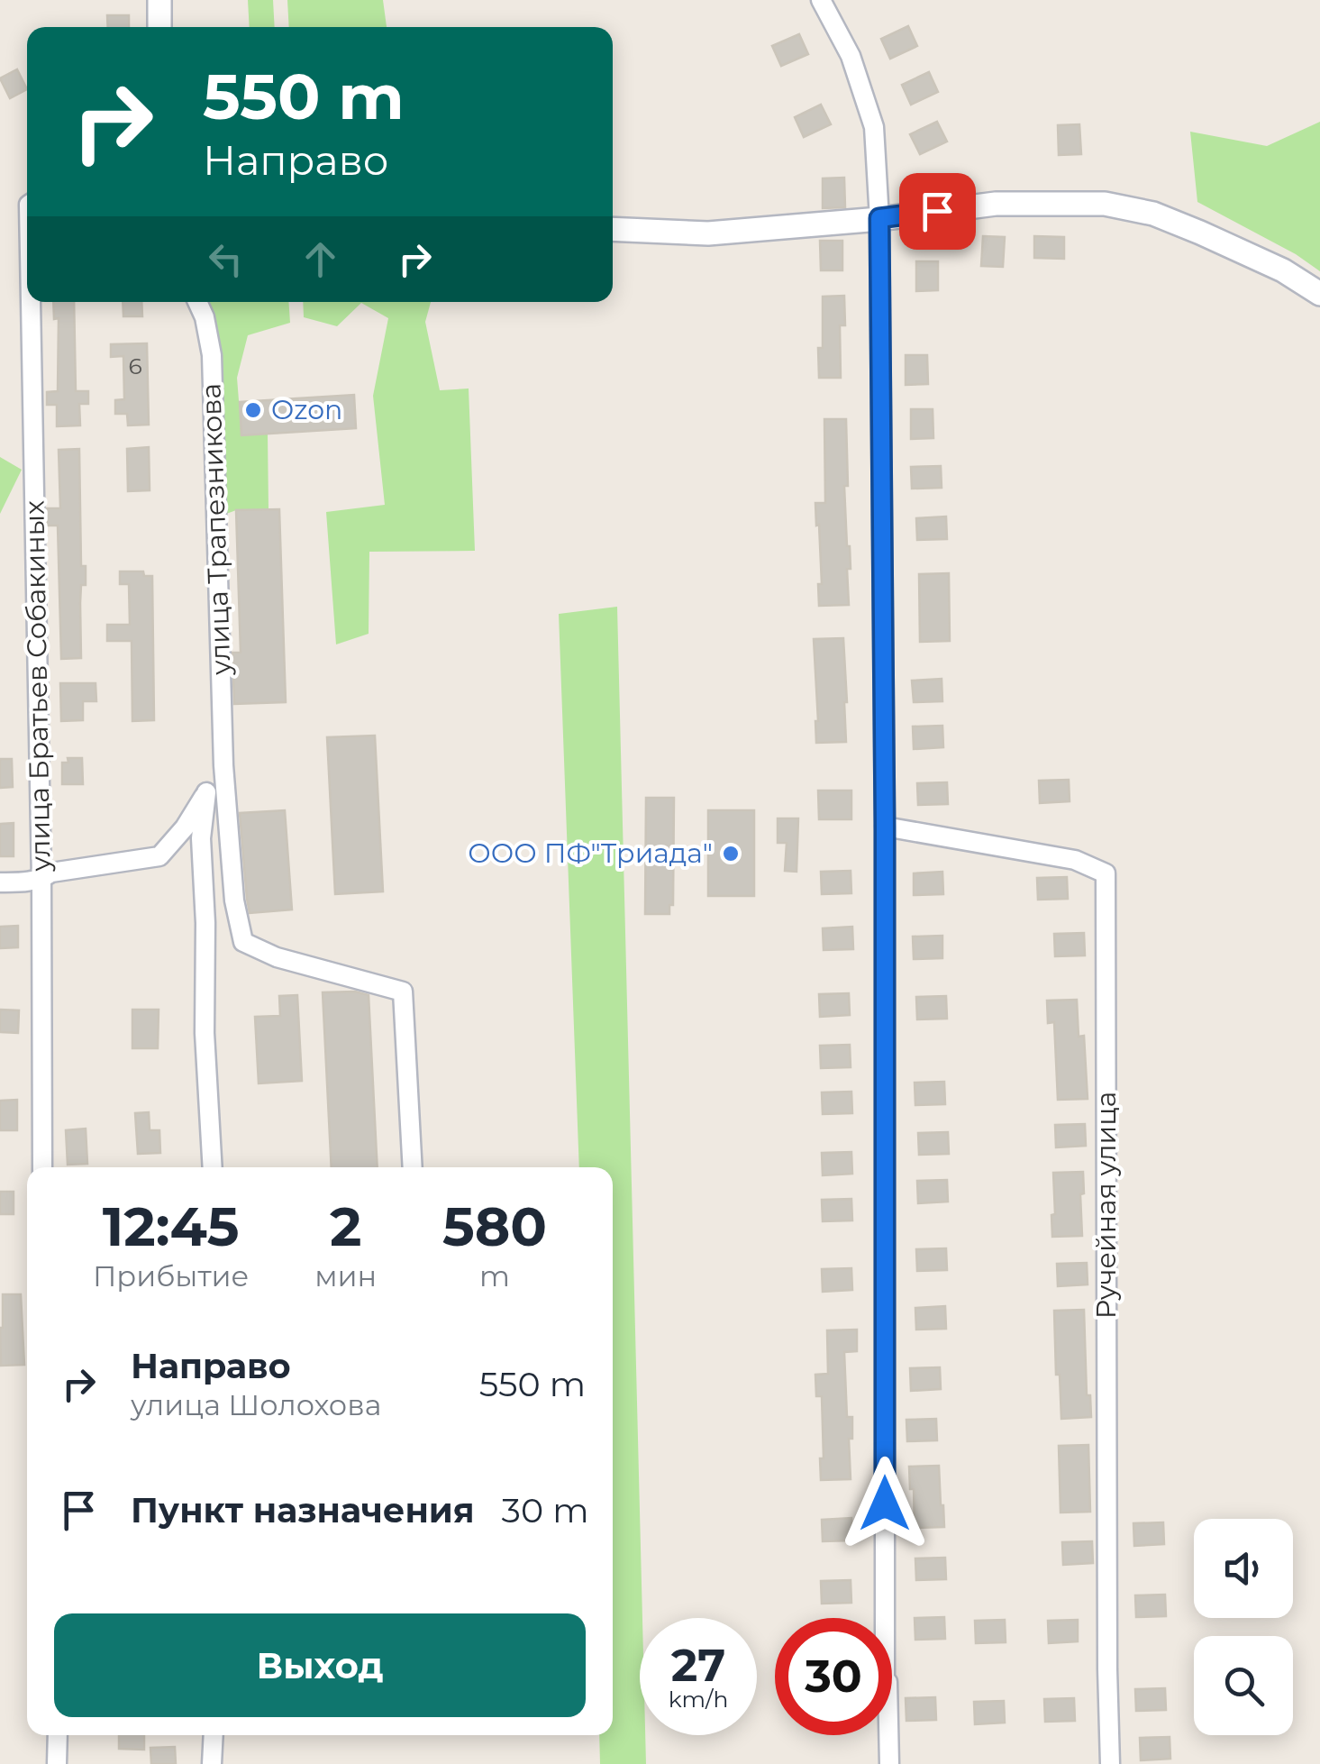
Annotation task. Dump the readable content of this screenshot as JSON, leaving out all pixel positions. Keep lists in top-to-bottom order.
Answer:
{
  "streets": {
    "street": ["улица Трапезникова", "улица Братьев Собакиных", "Ручейная улица"]
  },
  "places": ["Ozon", "ООО ПФ\"Триада\""],
  "house_numbers": ["6"],
  "page": {
    "turn": ["550 m", "Направо"],
    "eta": [
      "12:45",
      "Прибытие",
      "2",
      "мин",
      "580",
      "m"
    ],
    "list": [
      {
        "name": "Направо",
        "note": "улица Шолохова",
        "value": "550 m"
      },
      {
        "name": "Пункт назначения",
        "value": "30 m"
      }
    ],
    "buttons": "Выход",
    "speed": "27 km/h",
    "limit": "30"
  }
}
